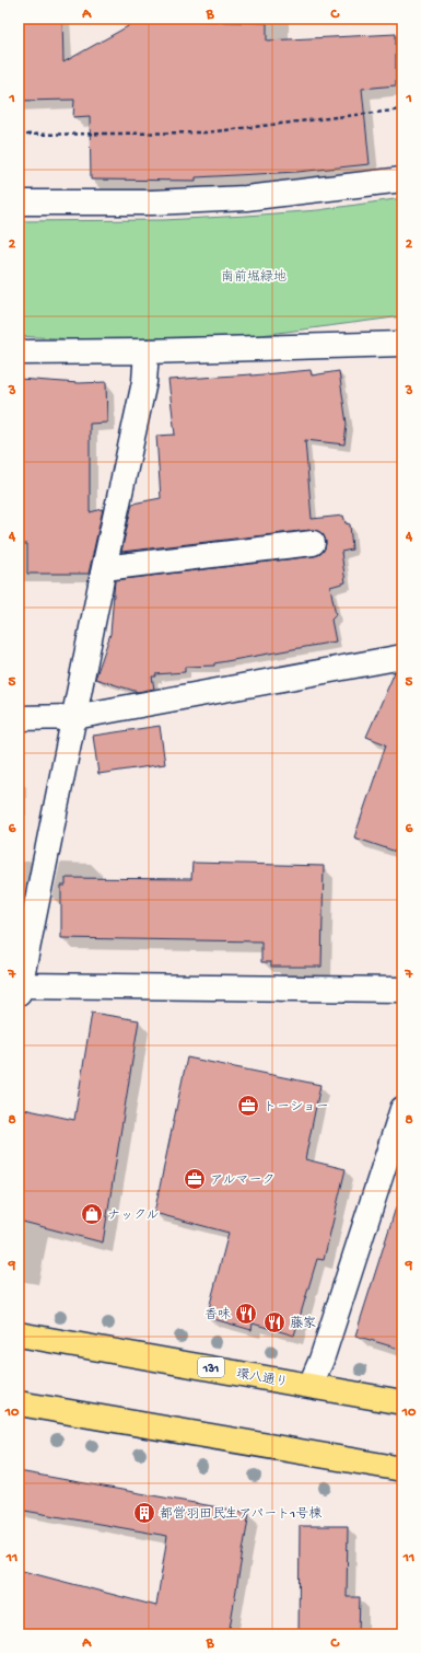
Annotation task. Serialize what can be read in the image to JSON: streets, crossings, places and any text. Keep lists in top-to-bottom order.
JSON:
{
  "streets": {
    "highway": ["131", "環八通り"]
  },
  "parks": ["南前堀緑地"],
  "places": {
    "office": ["トーショー", "アルマーク"],
    "shop": ["ナックル"],
    "restaurant": ["香味", "藤家"],
    "building": ["都営羽田民生アパート1号棟"]
  },
  "grid": {
    "columns": ["A", "B", "C"],
    "rows": [
      "1",
      "2",
      "3",
      "4",
      "5",
      "6",
      "7",
      "8",
      "9",
      "10",
      "11"
    ]
  }
}
